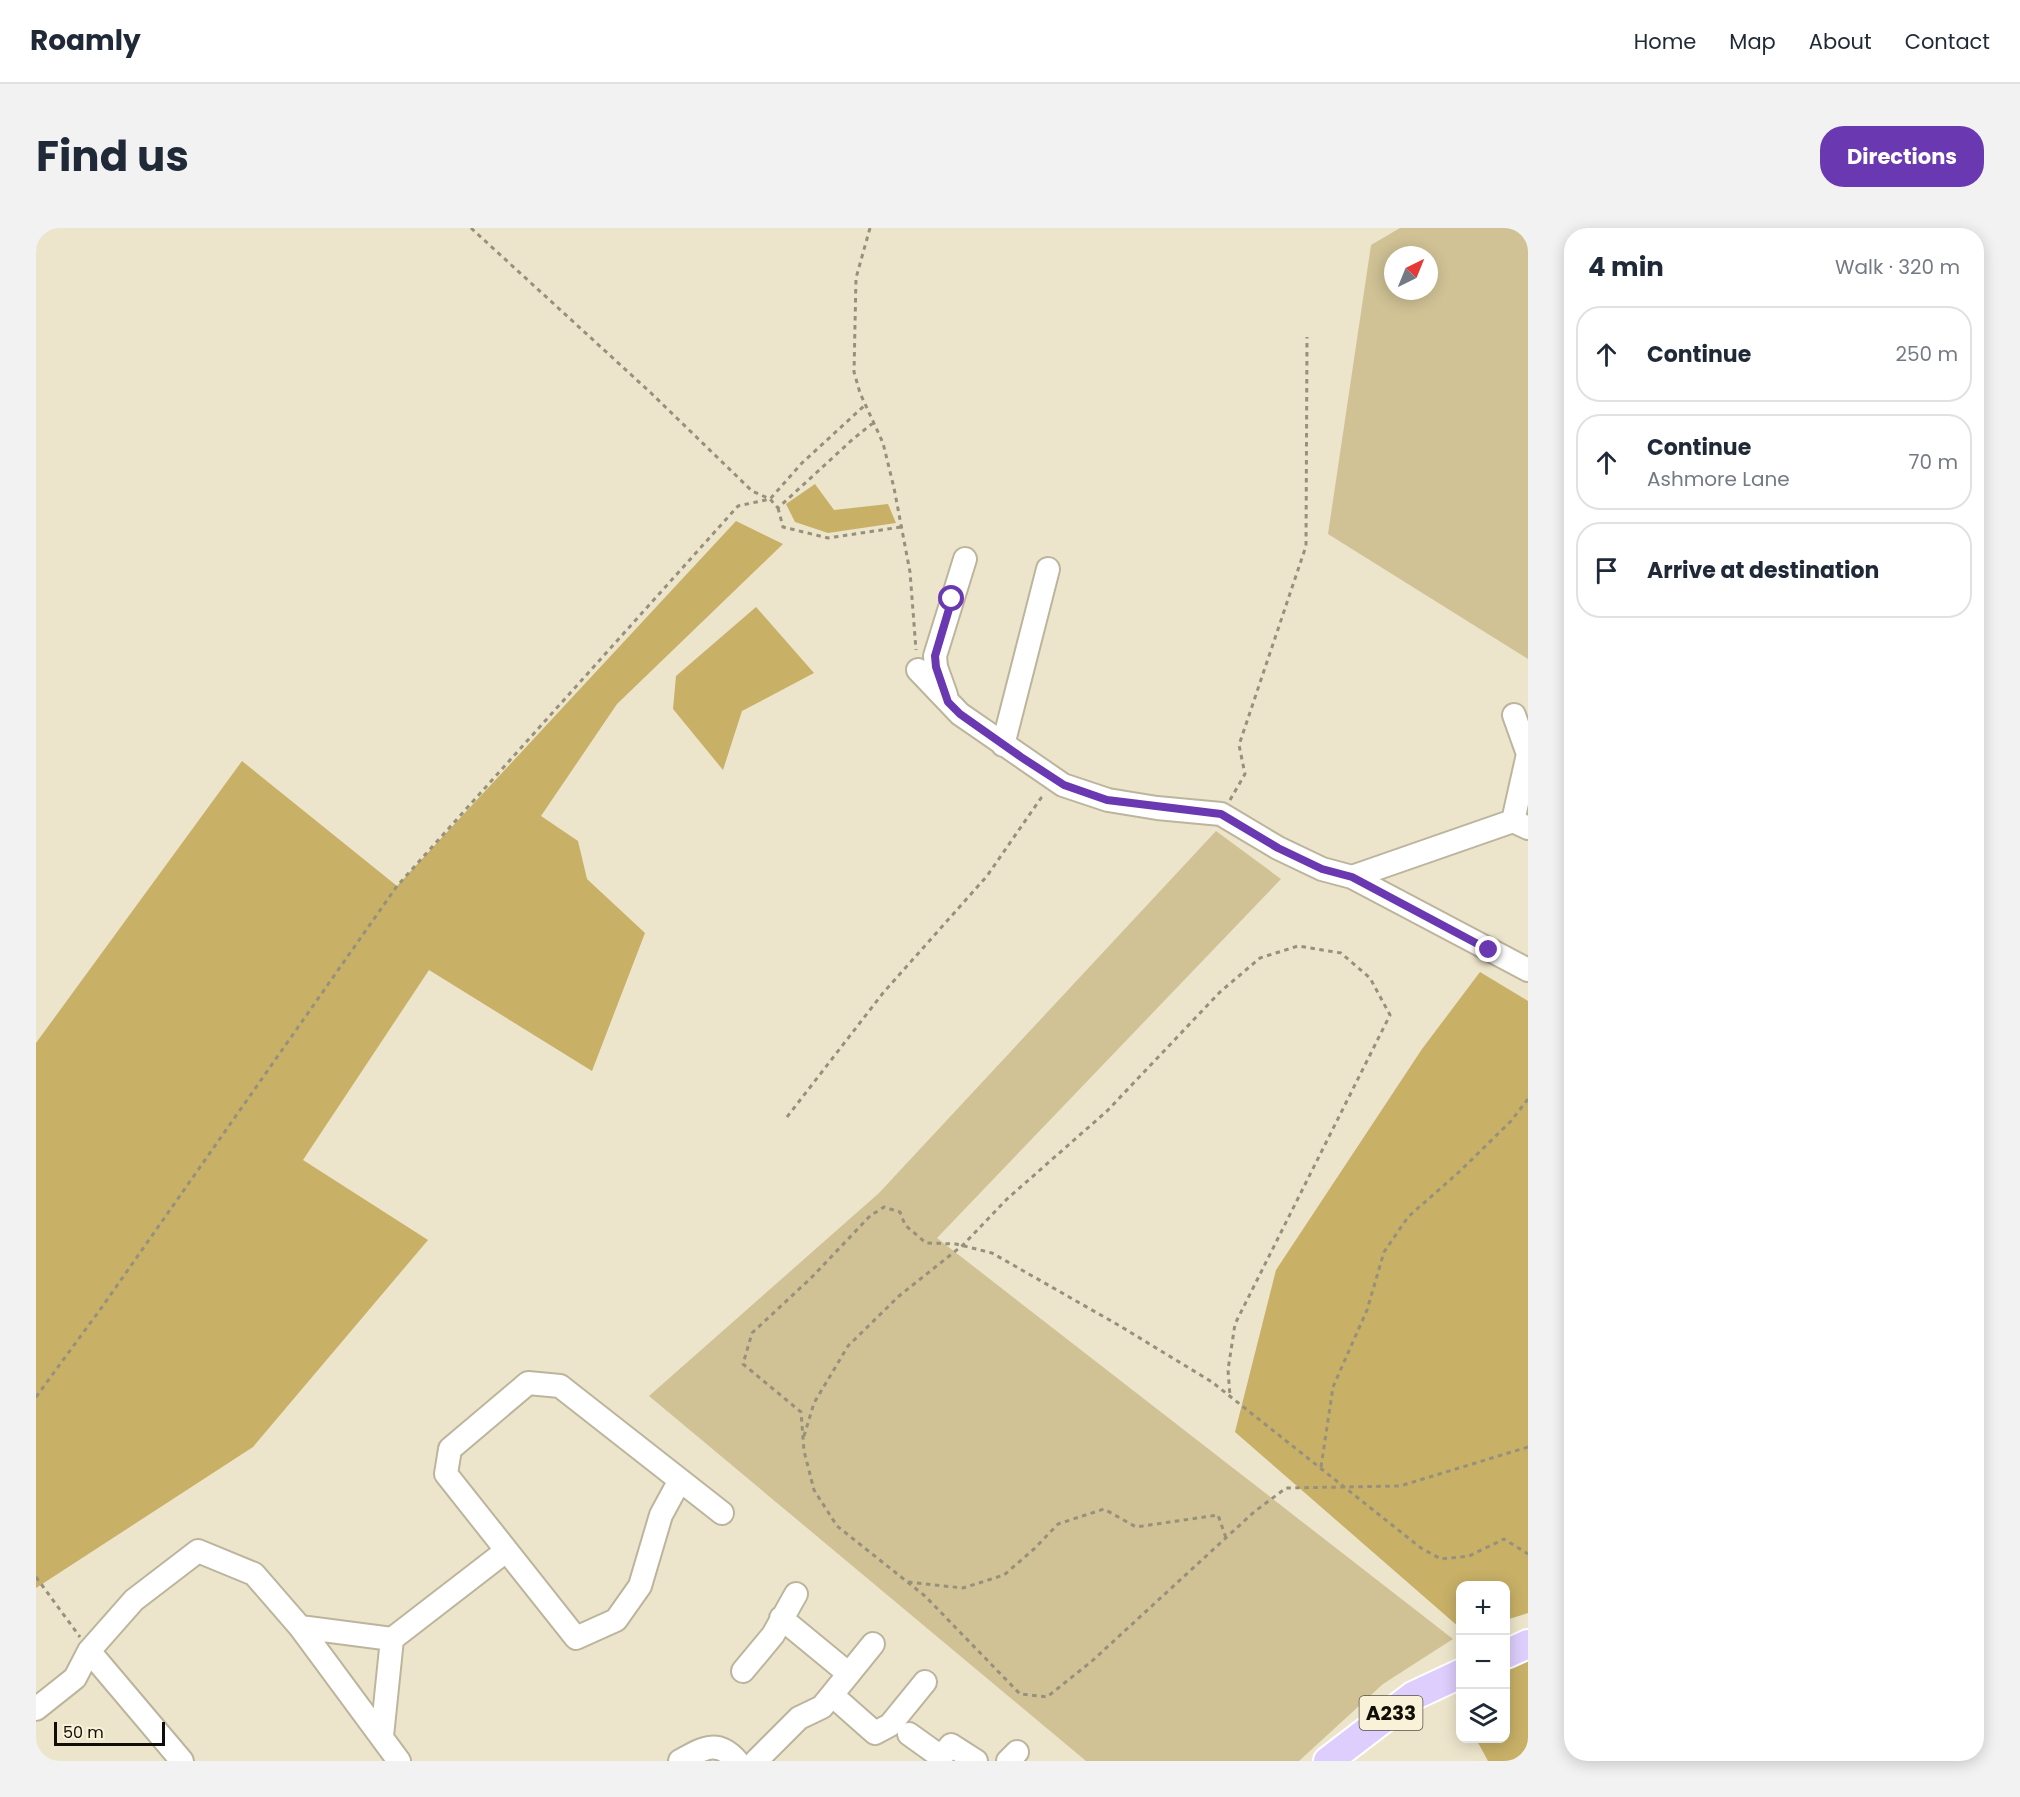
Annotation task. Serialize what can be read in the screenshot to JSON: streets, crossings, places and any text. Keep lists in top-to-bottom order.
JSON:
{
  "streets": {
    "main road": ["A233"]
  },
  "scale_bar": "50 m",
  "north": "top right",
  "page": {
    "header": "Roamly",
    "nav": [
      "Home",
      "Map",
      "About",
      "Contact"
    ],
    "title": "Find us",
    "buttons": "Directions",
    "heading": ["4 min", "Walk · 320 m"],
    "list": [
      ["Continue", "250 m"],
      ["Continue", "Ashmore Lane", "70 m"],
      "Arrive at destination"
    ],
    "map_buttons": ["+", "−"],
    "scale": "50 m"
  }
}
